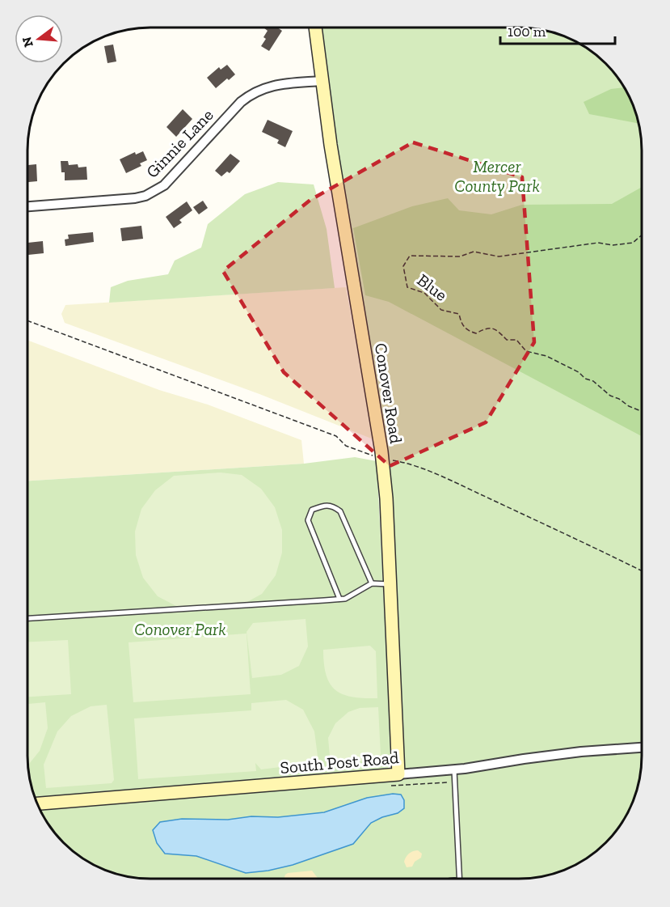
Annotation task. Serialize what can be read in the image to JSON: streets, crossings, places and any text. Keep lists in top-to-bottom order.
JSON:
{
  "streets": {
    "street": ["Ginnie Lane", "Conover Road", "South Post Road"],
    "path": ["Blue"]
  },
  "crossings": [
    ["Ginnie Lane", "Conover Road"],
    ["Conover Road", "South Post Road"]
  ],
  "parks": ["Mercer County Park", "Conover Park"],
  "scale_bar": "100 m",
  "north": "left"
}
